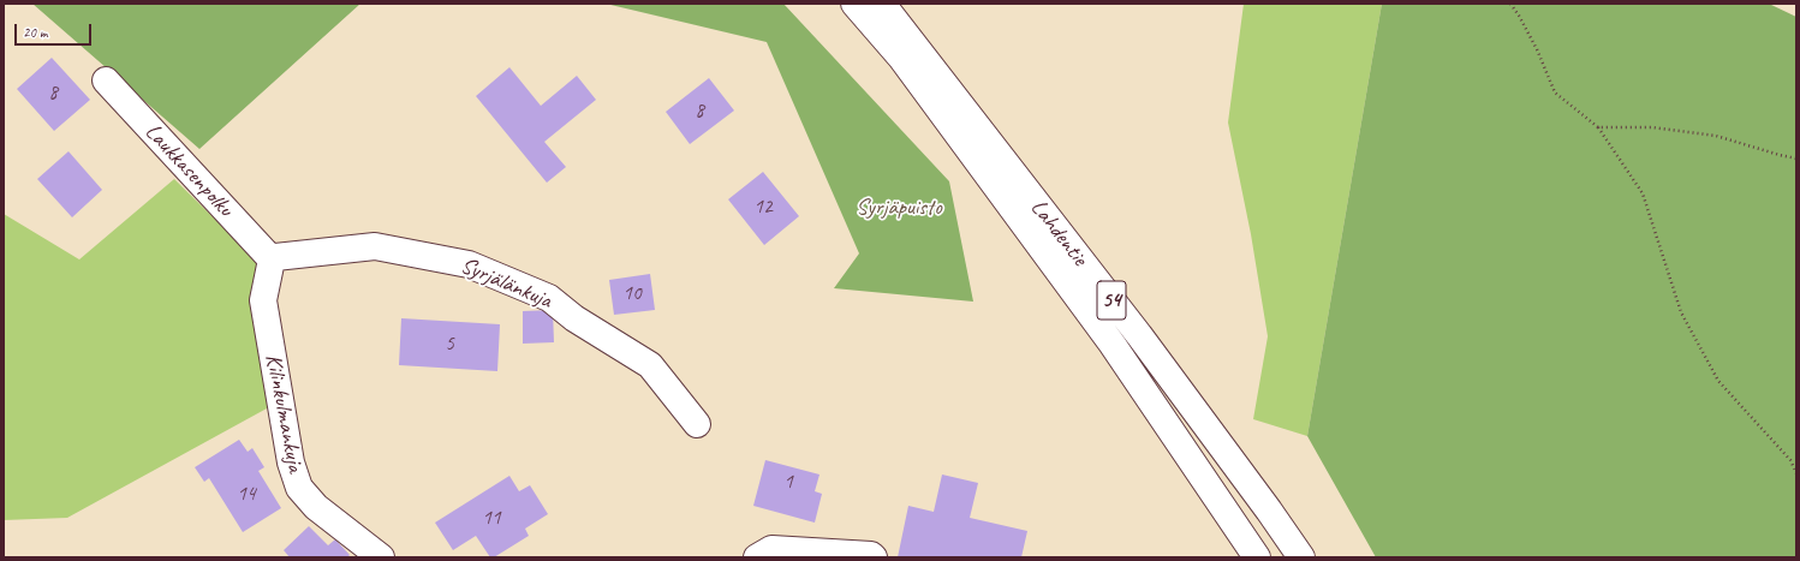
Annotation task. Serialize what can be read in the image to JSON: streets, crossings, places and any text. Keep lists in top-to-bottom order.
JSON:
{
  "streets": {
    "main road": [
      "Laukkasenpolku",
      "Lahdentie",
      "Syrjälänkuja",
      "54",
      "Kilinkulmankuja"
    ]
  },
  "crossings": [
    ["Laukkasenpolku", "Syrjälänkuja"],
    ["Laukkasenpolku", "Kilinkulmankuja"],
    ["Syrjälänkuja", "Kilinkulmankuja"]
  ],
  "parks": ["Syrjäpuisto"],
  "house_numbers": [
    "8",
    "8",
    "12",
    "10",
    "5",
    "1",
    "14",
    "11"
  ],
  "scale_bar": "20 m"
}
